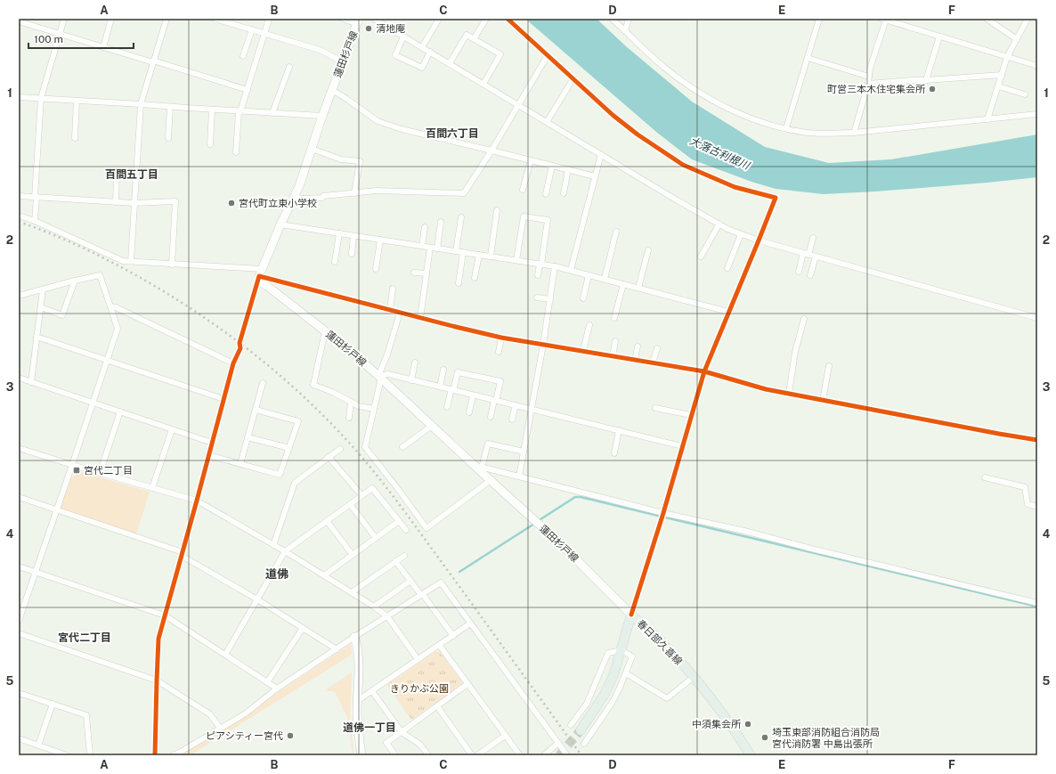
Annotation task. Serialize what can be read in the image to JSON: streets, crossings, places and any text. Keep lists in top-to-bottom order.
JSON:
{
  "streets": {
    "main road": ["蓮田杉戸線", "春日部久喜線"]
  },
  "crossings": [
    ["蓮田杉戸線", "春日部久喜線"]
  ],
  "districts": [
    "百間六丁目",
    "百間五丁目",
    "道佛",
    "宮代二丁目",
    "道佛一丁目"
  ],
  "water": ["大落古利根川"],
  "parks": ["きりかぶ公園"],
  "places": {
    "other": [
      "清地庵",
      "町営三本木住宅集会所",
      "宮代町立東小学校",
      "中須集会所",
      "ピアシティー宮代",
      "埼玉東部消防組合消防局 宮代消防署 中島出張所"
    ],
    "transit": ["宮代二丁目"]
  },
  "scale_bar": "100 m",
  "grid": {
    "columns": [
      "A",
      "B",
      "C",
      "D",
      "E",
      "F"
    ],
    "rows": [
      "1",
      "2",
      "3",
      "4",
      "5"
    ]
  }
}
